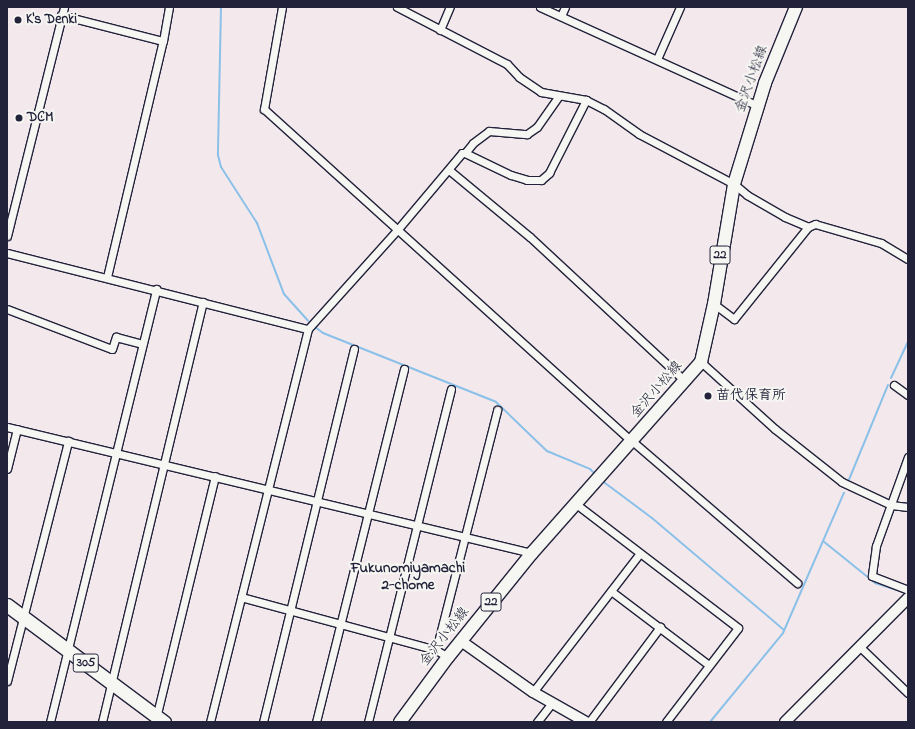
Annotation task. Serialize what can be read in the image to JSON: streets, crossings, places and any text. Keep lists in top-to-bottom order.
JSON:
{
  "streets": {
    "highway": ["305"],
    "main road": ["金沢小松線", "22"]
  },
  "districts": ["Fukunomiyamachi 2-chome"],
  "places": ["K's Denki", "DCM", "苗代保育所"]
}
